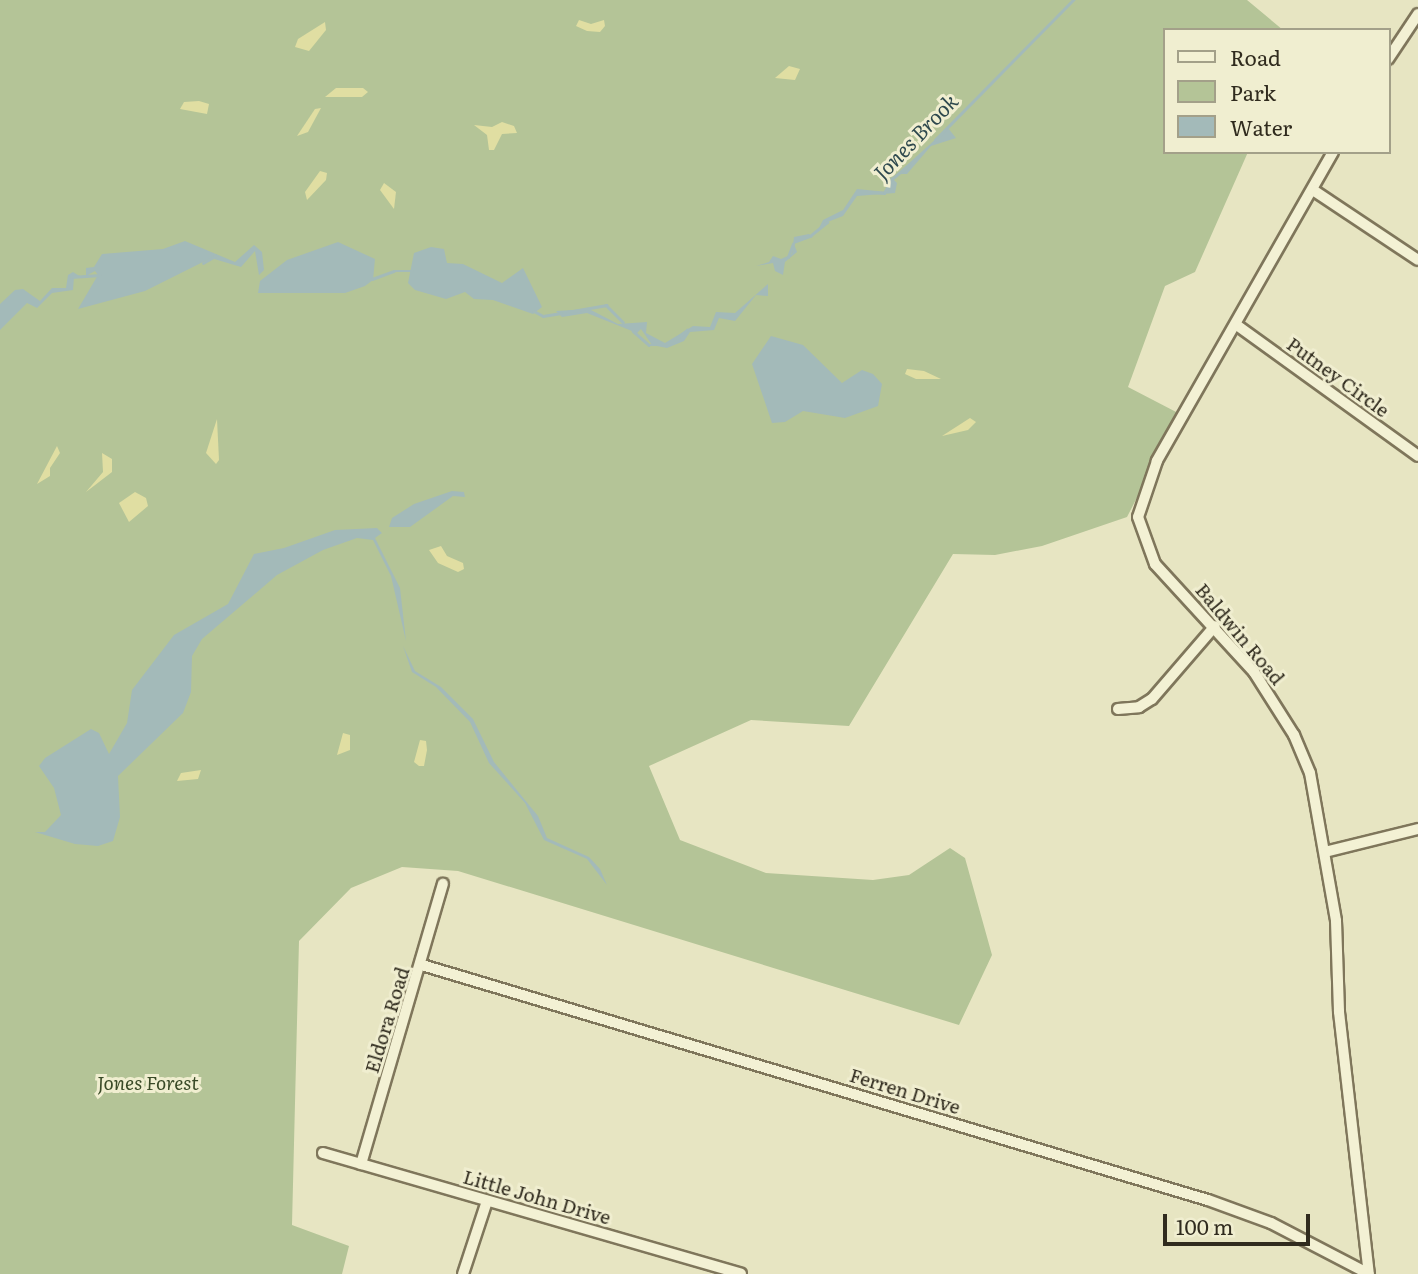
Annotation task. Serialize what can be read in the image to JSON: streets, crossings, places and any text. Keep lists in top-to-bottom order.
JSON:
{
  "streets": {
    "street": [
      "Putney Circle",
      "Baldwin Road",
      "Eldora Road",
      "Ferren Drive",
      "Little John Drive"
    ]
  },
  "crossings": [
    ["Putney Circle", "Baldwin Road"],
    ["Baldwin Road", "Ferren Drive"],
    ["Eldora Road", "Ferren Drive"],
    ["Eldora Road", "Little John Drive"]
  ],
  "water": ["Jones Brook"],
  "parks": ["Jones Forest"],
  "legend": ["Road", "Park", "Water"],
  "scale_bar": "100 m"
}
